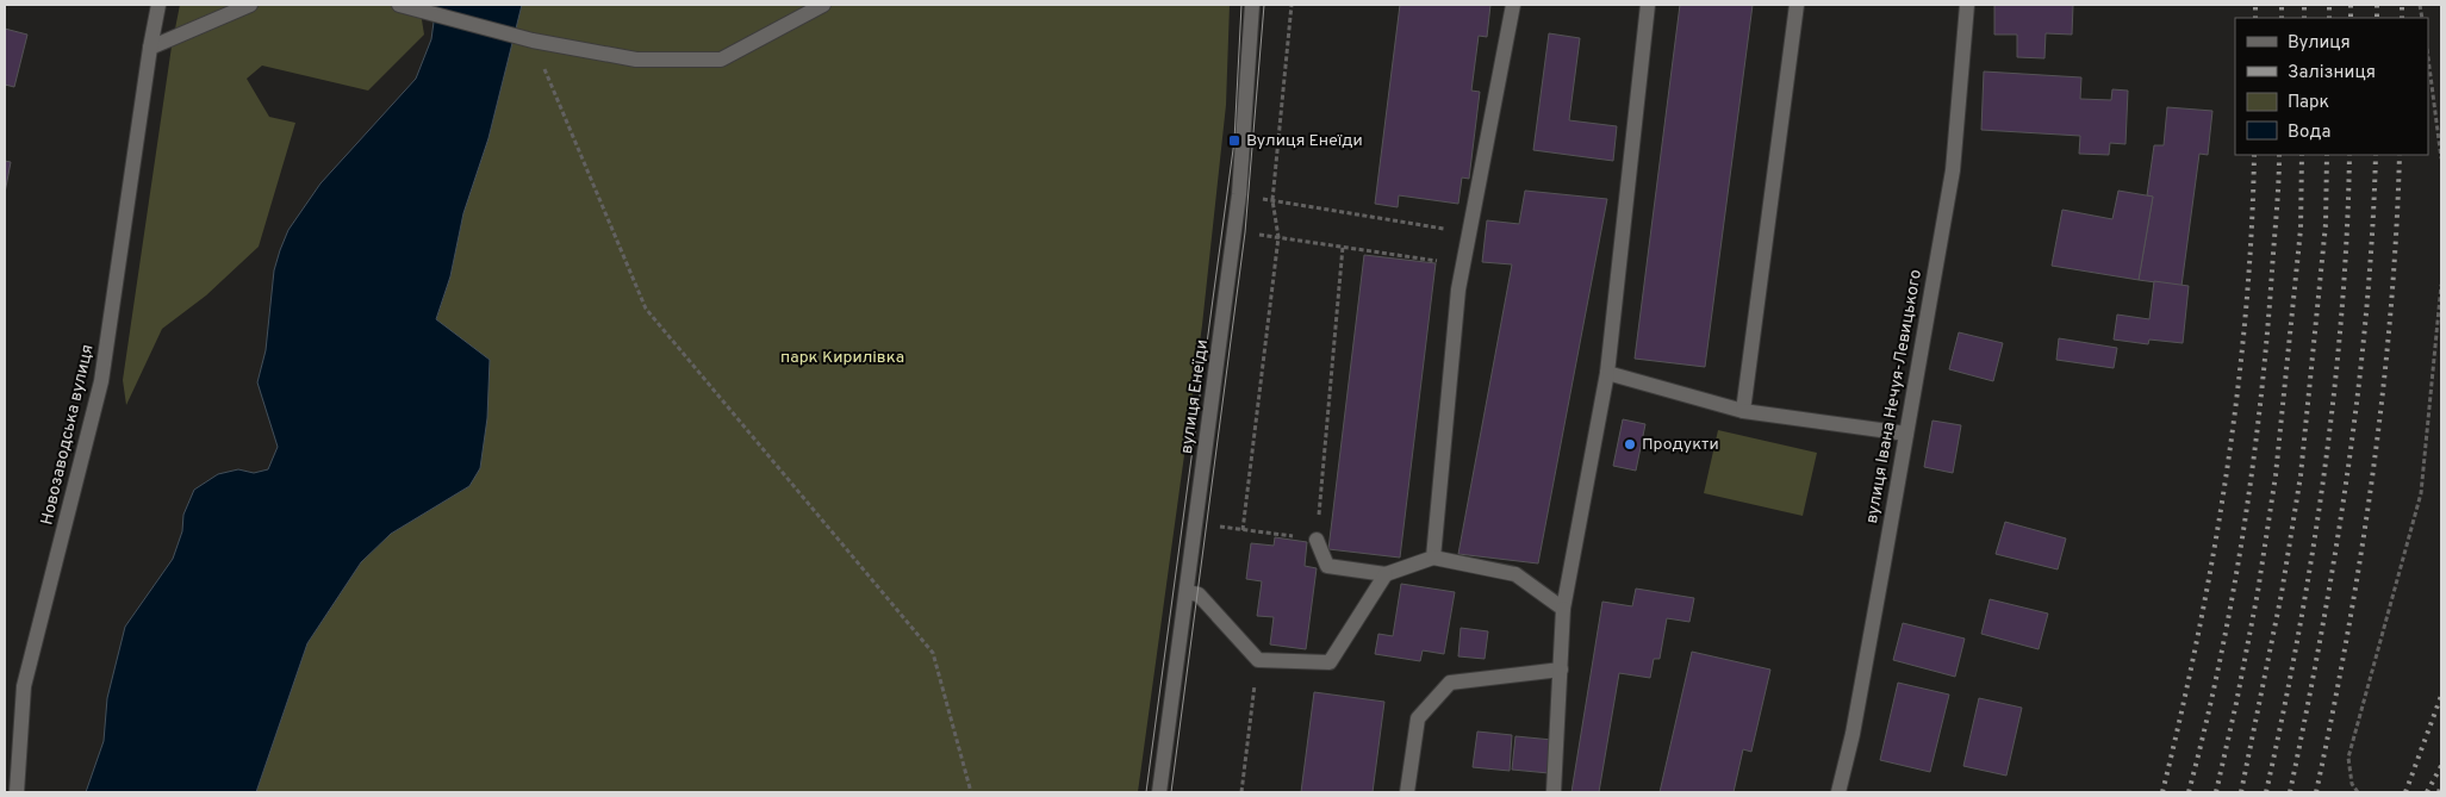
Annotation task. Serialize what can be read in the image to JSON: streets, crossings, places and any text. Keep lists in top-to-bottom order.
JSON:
{
  "streets": {
    "street": ["вулиця Енеїди", "вулиця Івана Нечуя-Левицького", "Новозаводська вулиця"]
  },
  "parks": ["парк Кирилівка"],
  "places": {
    "transit": ["Вулиця Енеїди"],
    "other": ["Продукти"]
  },
  "legend": [
    "Вулиця",
    "Залізниця",
    "Парк",
    "Вода"
  ]
}
